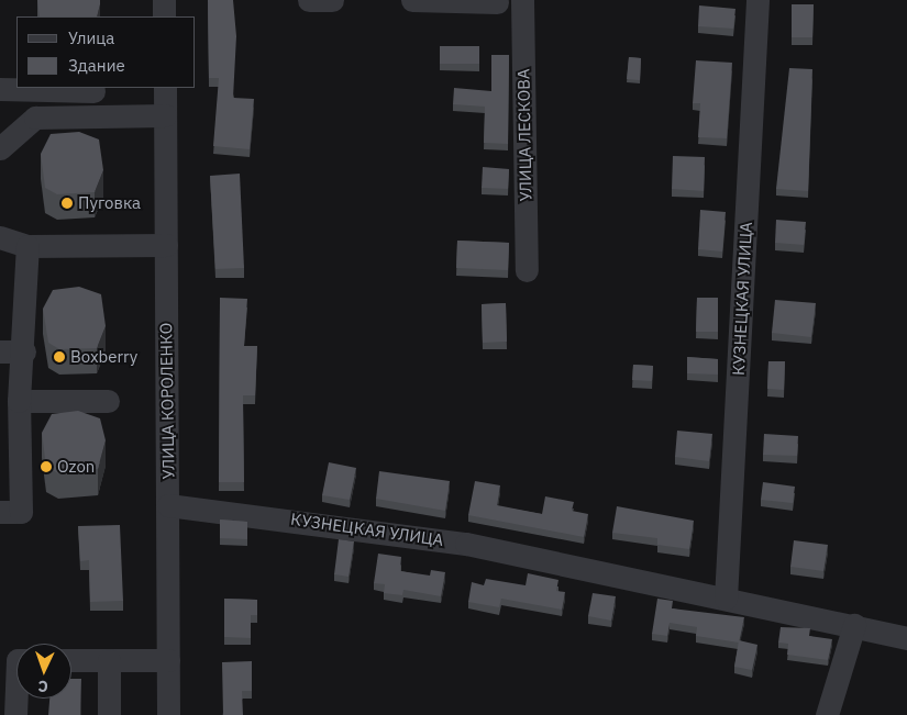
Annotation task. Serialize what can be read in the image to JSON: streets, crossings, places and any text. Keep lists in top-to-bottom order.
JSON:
{
  "streets": {
    "street": ["УЛИЦА ЛЕСКОВА", "КУЗНЕЦКАЯ УЛИЦА", "УЛИЦА КОРОЛЕНКО"]
  },
  "crossings": [
    ["КУЗНЕЦКАЯ УЛИЦА", "УЛИЦА КОРОЛЕНКО"]
  ],
  "places": ["Пуговка", "Boxberry", "Ozon"],
  "legend": ["Улица", "Здание"],
  "north": "bottom"
}
